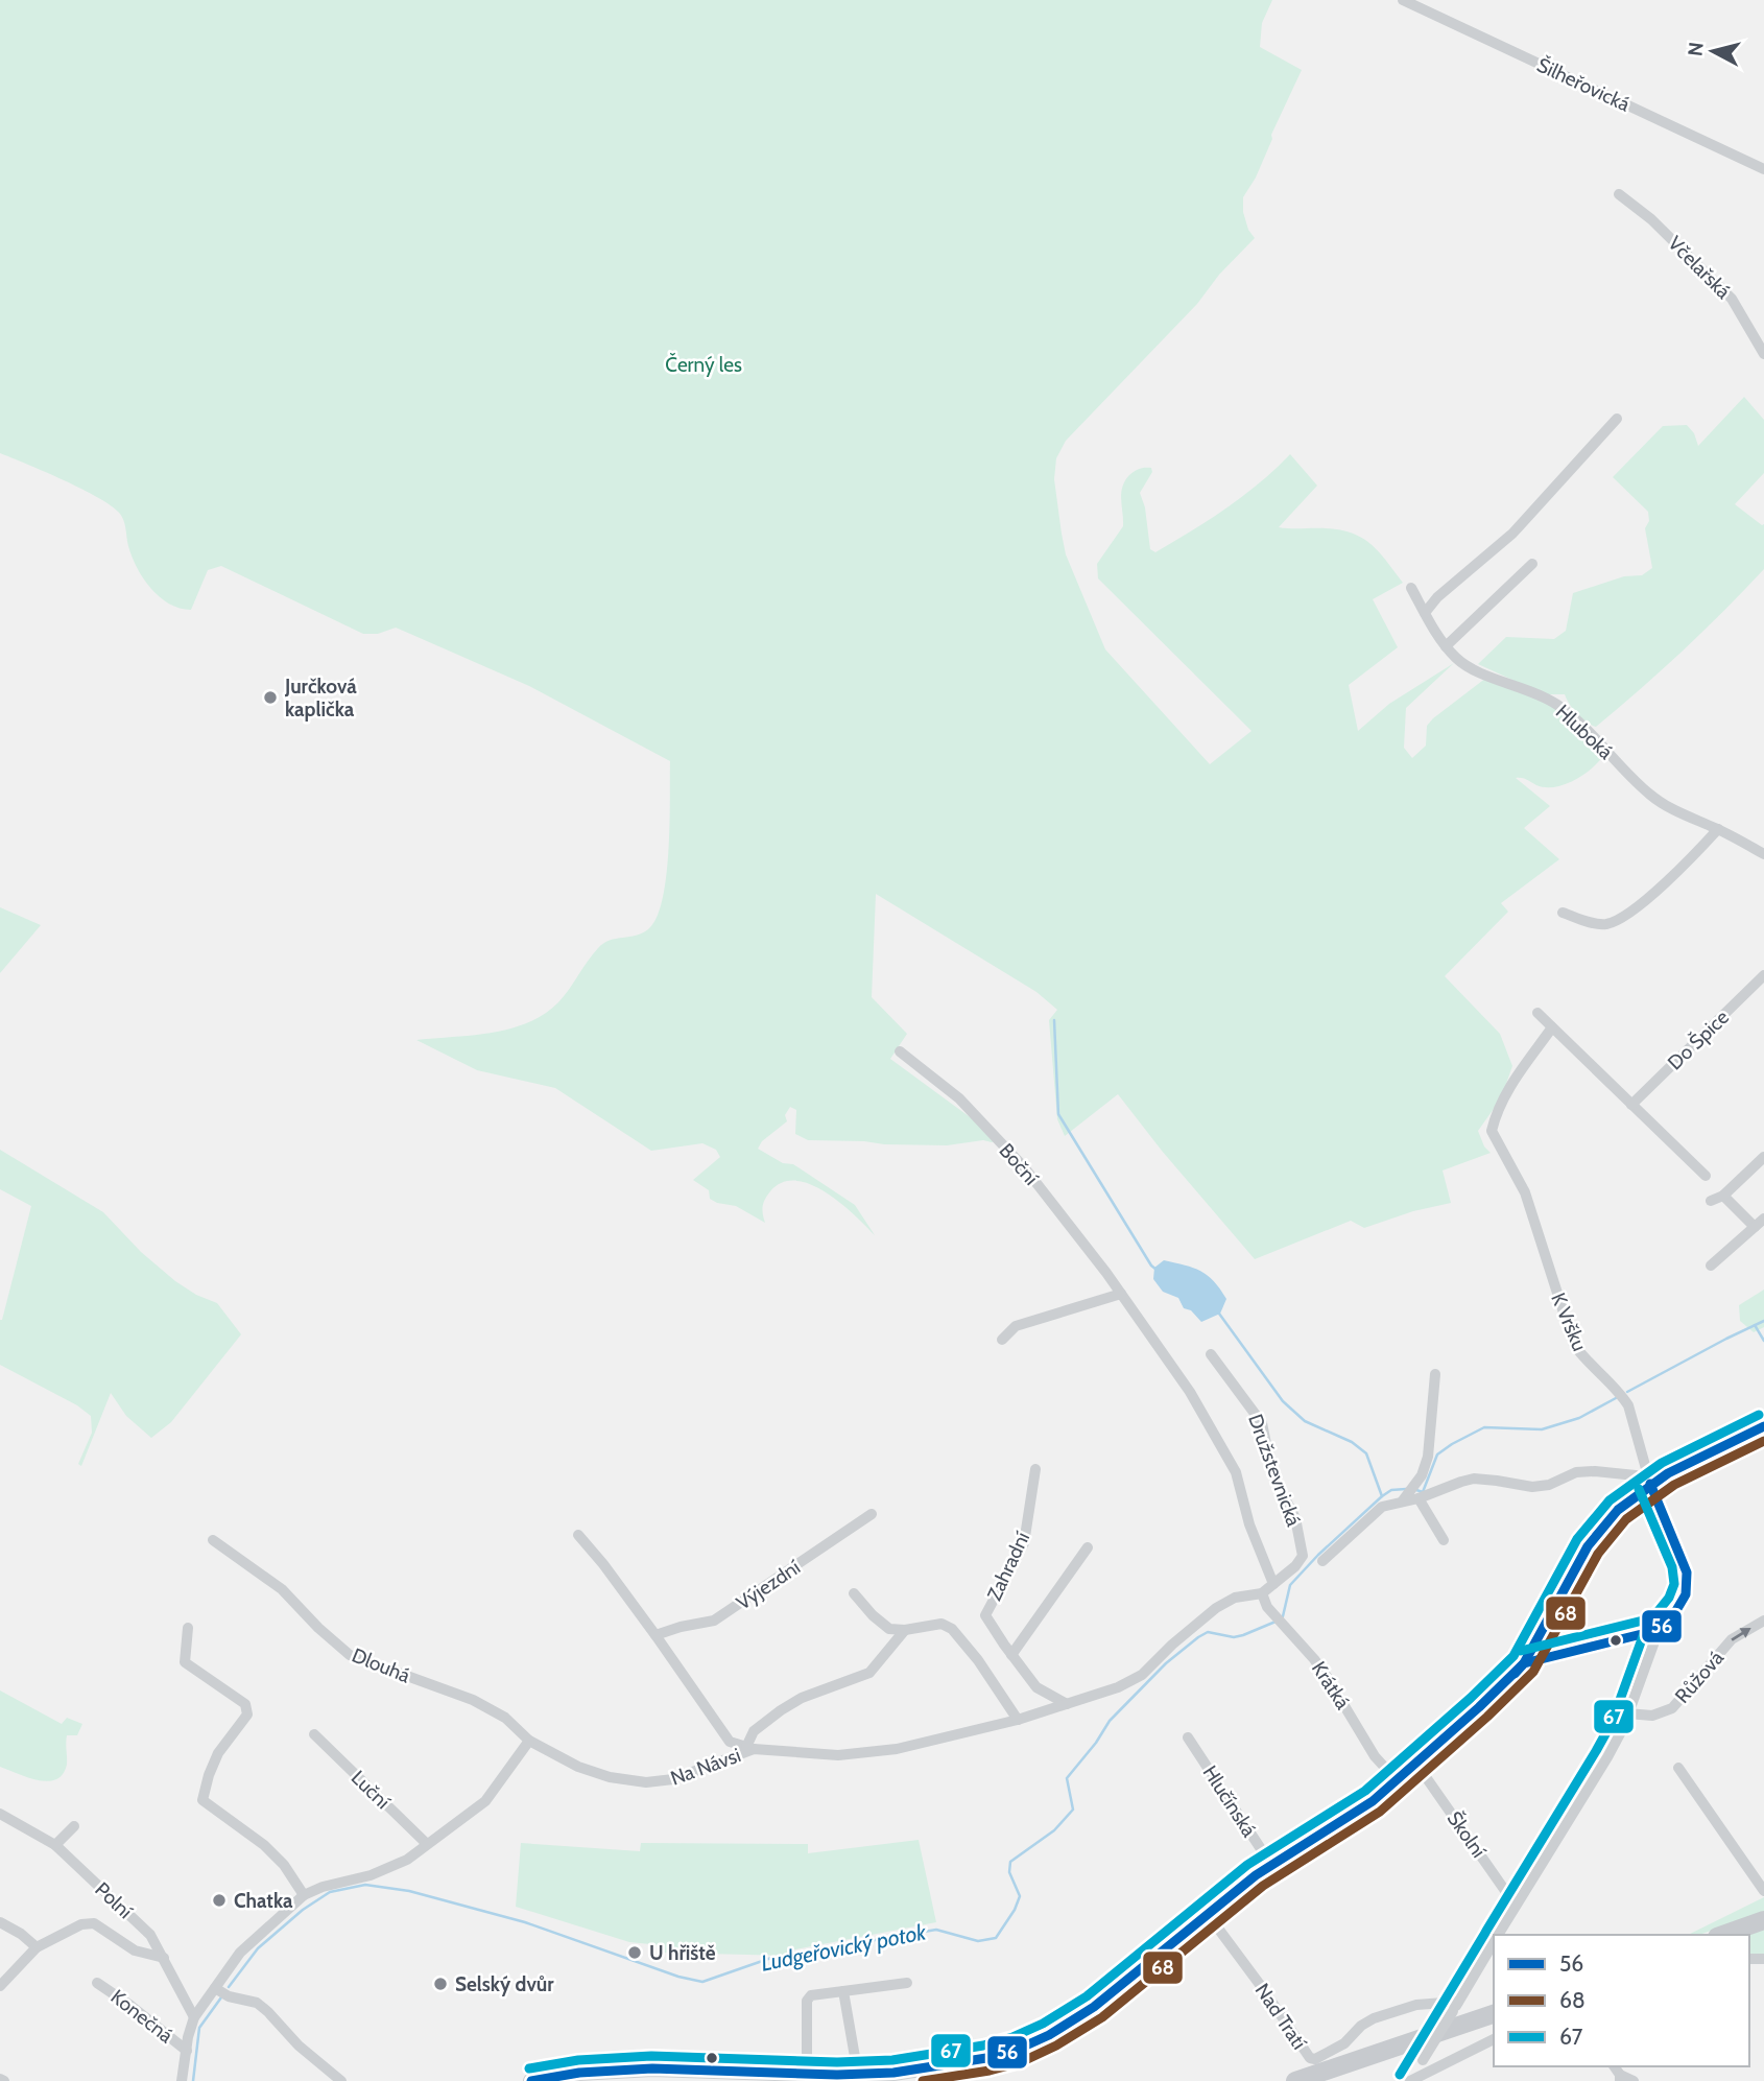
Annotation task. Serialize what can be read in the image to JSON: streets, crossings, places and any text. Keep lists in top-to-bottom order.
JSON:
{
  "streets": {
    "street": [
      "Šilheřovická",
      "Včelařská",
      "Hluboká",
      "Do Špice",
      "Boční",
      "K Vršku",
      "Družstevnická",
      "Zahradní",
      "Výjezdní",
      "Dlouhá",
      "Růžová",
      "Krátká",
      "Na Návsi",
      "Luční",
      "Hlučínská",
      "Školní",
      "Polní",
      "Konečná",
      "Nad Tratí"
    ]
  },
  "crossings": [
    ["Boční", "Na Návsi"],
    ["K Vršku", "Růžová"],
    ["K Vršku", "Školní"],
    ["K Vršku", "Nad Tratí"],
    ["Družstevnická", "Na Návsi"],
    ["Zahradní", "Na Návsi"],
    ["Dlouhá", "Na Návsi"],
    ["Krátká", "Na Návsi"]
  ],
  "one_way": ["Růžová"],
  "water": ["Ludgeřovický potok"],
  "parks": ["Černý les"],
  "places": [
    "Jurčková kaplička",
    "Chatka",
    "U hřiště",
    "Selský dvůr"
  ],
  "lines": ["transit line 67", "transit line 56", "transit line 68"],
  "legend": ["56", "68", "67"],
  "north": "left"
}
